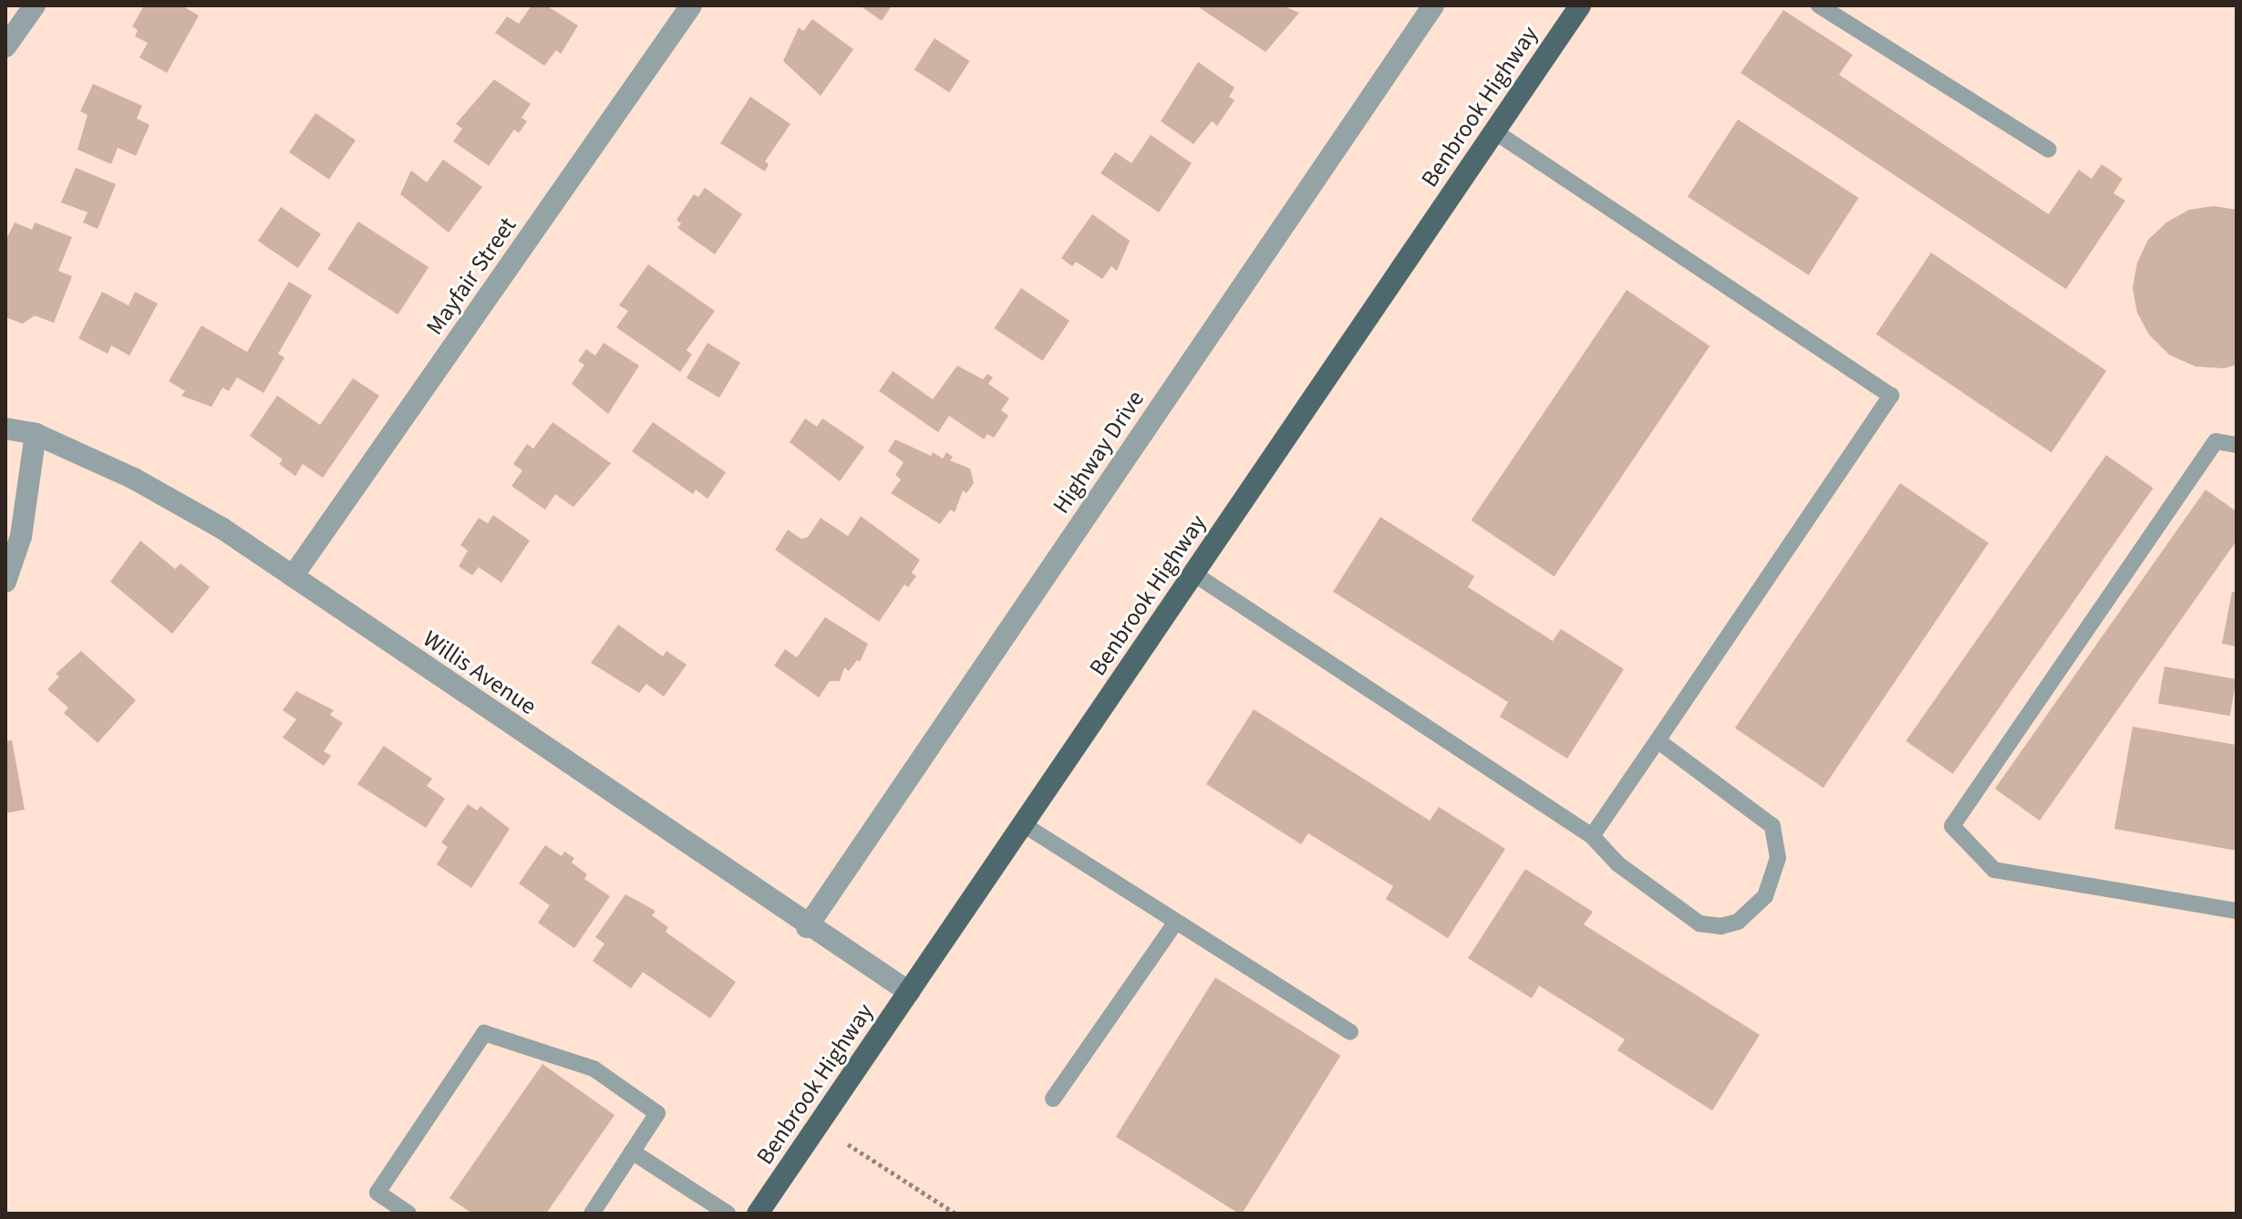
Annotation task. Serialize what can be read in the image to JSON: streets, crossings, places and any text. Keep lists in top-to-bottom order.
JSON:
{
  "streets": {
    "main road": ["Benbrook Highway"],
    "street": ["Mayfair Street", "Highway Drive", "Willis Avenue"]
  },
  "crossings": [
    ["Benbrook Highway", "Willis Avenue"],
    ["Mayfair Street", "Willis Avenue"],
    ["Highway Drive", "Willis Avenue"]
  ]
}
